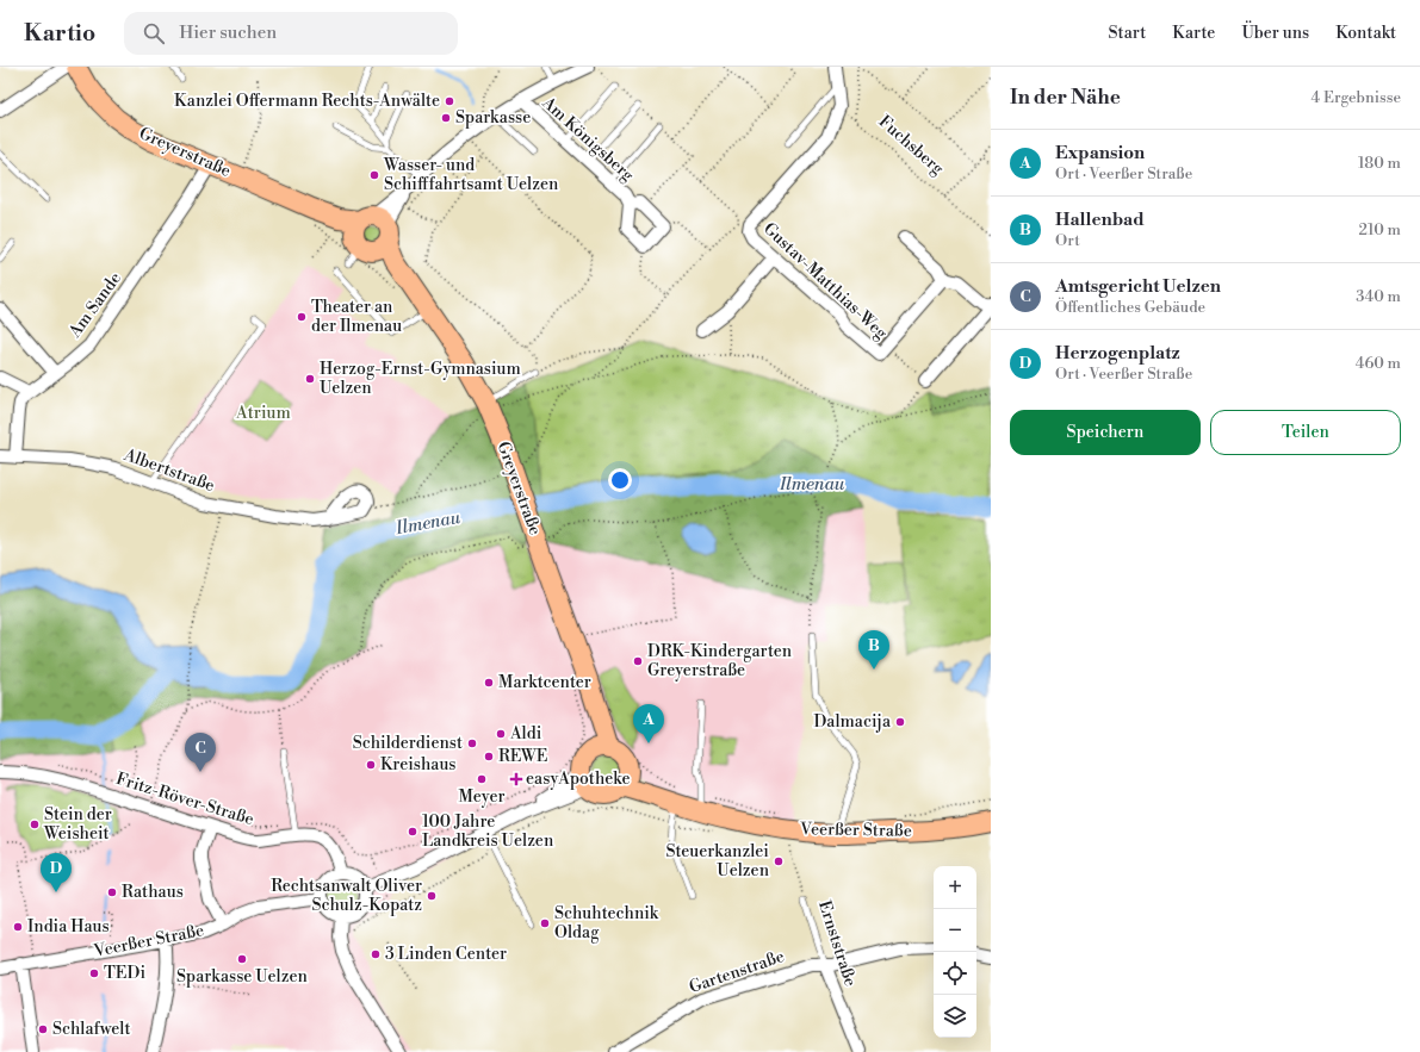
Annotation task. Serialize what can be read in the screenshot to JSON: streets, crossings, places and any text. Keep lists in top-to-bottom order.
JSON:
{
  "streets": {
    "main road": ["Greyerstraße", "Veerßer Straße"],
    "street": [
      "Am Königsberg",
      "Gustav-Matthias-Weg",
      "Am Sande",
      "Albertstraße",
      "Fritz-Röver-Straße",
      "Ernststraße",
      "Gartenstraße"
    ],
    "path": ["Fuchsberg"]
  },
  "crossings": [
    ["Am Königsberg", "Greyerstraße"],
    ["Fuchsberg", "Gustav-Matthias-Weg"],
    ["Greyerstraße", "Am Sande"],
    ["Greyerstraße", "Veerßer Straße"],
    ["Fritz-Röver-Straße", "Veerßer Straße"],
    ["Ernststraße", "Gartenstraße"]
  ],
  "water": ["Ilmenau"],
  "parks": ["Atrium"],
  "places": {
    "other": [
      "Kanzlei Offermann Rechts-Anwälte",
      "Sparkasse",
      "Wasser- und Schifffahrtsamt Uelzen",
      "Theater an der Ilmenau",
      "Herzog-Ernst-Gymnasium Uelzen",
      "DRK-Kindergarten Greyerstraße",
      "Marktcenter",
      "Dalmacija",
      "Aldi",
      "Schilderdienst",
      "REWE",
      "Kreishaus",
      "Meyer",
      "Stein der Weisheit",
      "100 Jahre Landkreis Uelzen",
      "Steuerkanzlei Uelzen",
      "Rathaus",
      "Rechtsanwalt Oliver Schulz-Kopatz",
      "Schuhtechnik Oldag",
      "India Haus",
      "3 Linden Center",
      "Sparkasse Uelzen",
      "TEDi",
      "Schlafwelt"
    ],
    "health": ["easyApotheke"]
  },
  "page": {
    "header": "Kartio",
    "search": "Hier suchen",
    "nav": [
      "Start",
      "Karte",
      "Über uns",
      "Kontakt"
    ],
    "heading": ["In der Nähe", "4 Ergebnisse"],
    "list": [
      {
        "mark": "A",
        "name": "Expansion",
        "note": "Ort · Veerßer Straße",
        "value": "180 m"
      },
      {
        "mark": "B",
        "name": "Hallenbad",
        "note": "Ort",
        "value": "210 m"
      },
      {
        "mark": "C",
        "name": "Amtsgericht Uelzen",
        "note": "Öffentliches Gebäude",
        "value": "340 m"
      },
      {
        "mark": "D",
        "name": "Herzogenplatz",
        "note": "Ort · Veerßer Straße",
        "value": "460 m"
      }
    ],
    "buttons": ["Speichern", "Teilen"],
    "pins": [
      "B",
      "A",
      "C",
      "D"
    ],
    "map_buttons": ["+", "−"]
  }
}
